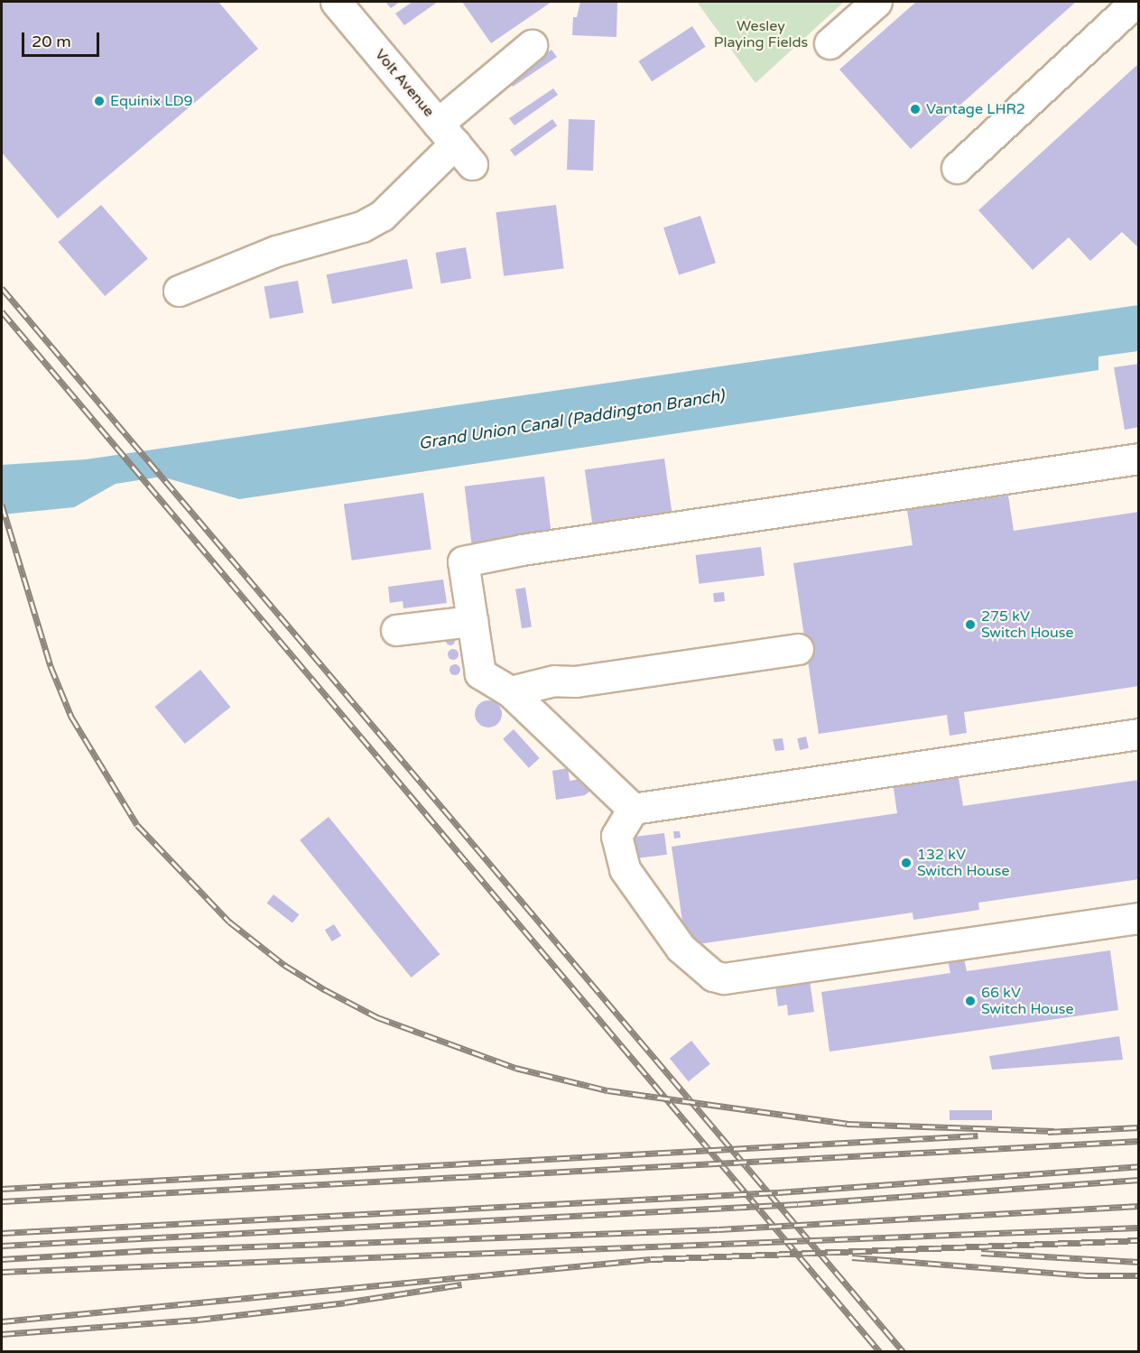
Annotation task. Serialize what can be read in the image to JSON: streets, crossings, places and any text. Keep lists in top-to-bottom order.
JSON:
{
  "streets": {
    "street": ["Volt Avenue"]
  },
  "water": ["Grand Union Canal (Paddington Branch)"],
  "parks": ["Wesley Playing Fields"],
  "places": [
    "Equinix LD9",
    "Vantage LHR2",
    "275 kV Switch House",
    "132 kV Switch House",
    "66 kV Switch House"
  ],
  "scale_bar": "20 m"
}
